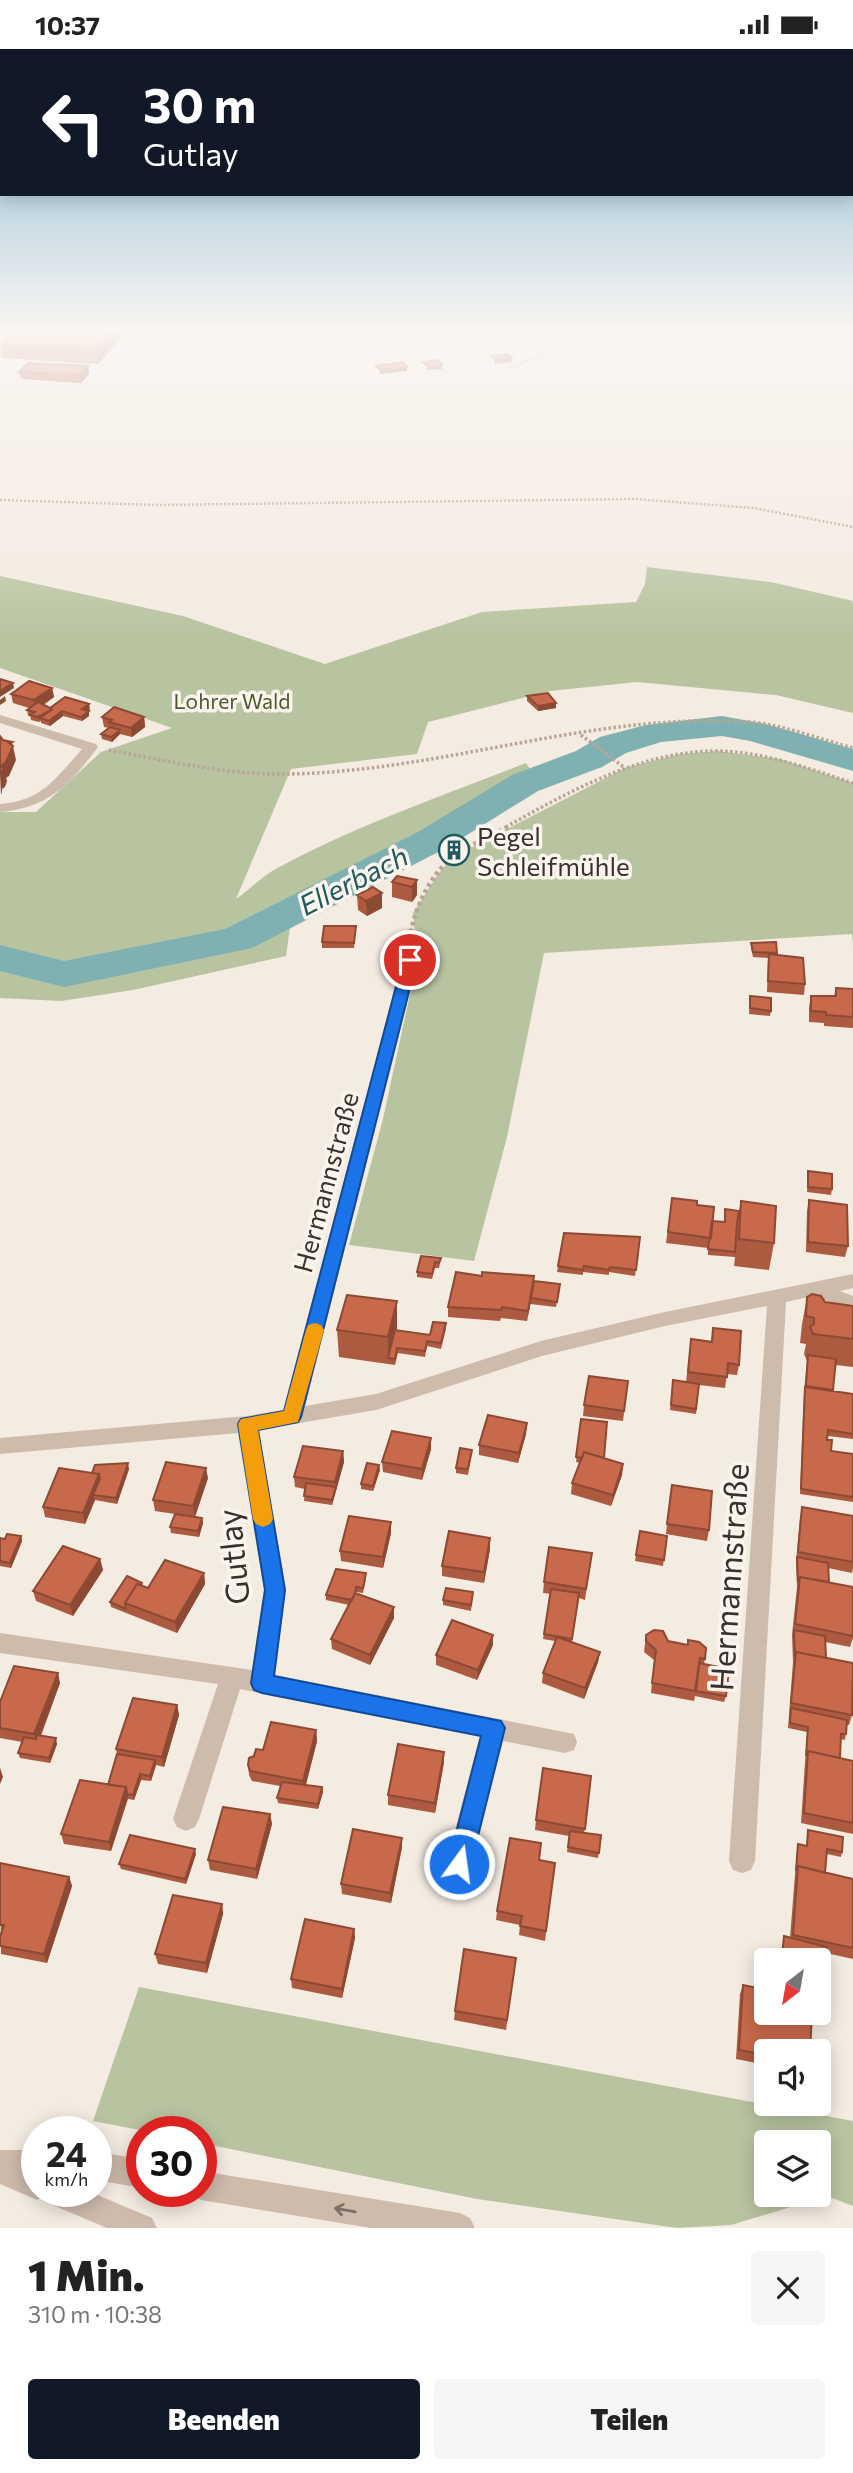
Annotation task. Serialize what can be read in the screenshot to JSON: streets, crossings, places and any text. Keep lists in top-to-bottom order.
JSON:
{
  "streets": {
    "street": ["Hermannstraße", "Gutlay"]
  },
  "water": ["Ellerbach"],
  "parks": ["Lohrer Wald"],
  "places": {
    "building": ["Pegel Schleifmühle"]
  },
  "north": "bottom left",
  "page": {
    "status": "10:37",
    "turn": ["30 m", "Gutlay"],
    "speed": "24 km/h",
    "limit": "30",
    "heading": ["1 Min.", "310 m · 10:38"],
    "buttons": ["Beenden", "Teilen"]
  }
}
